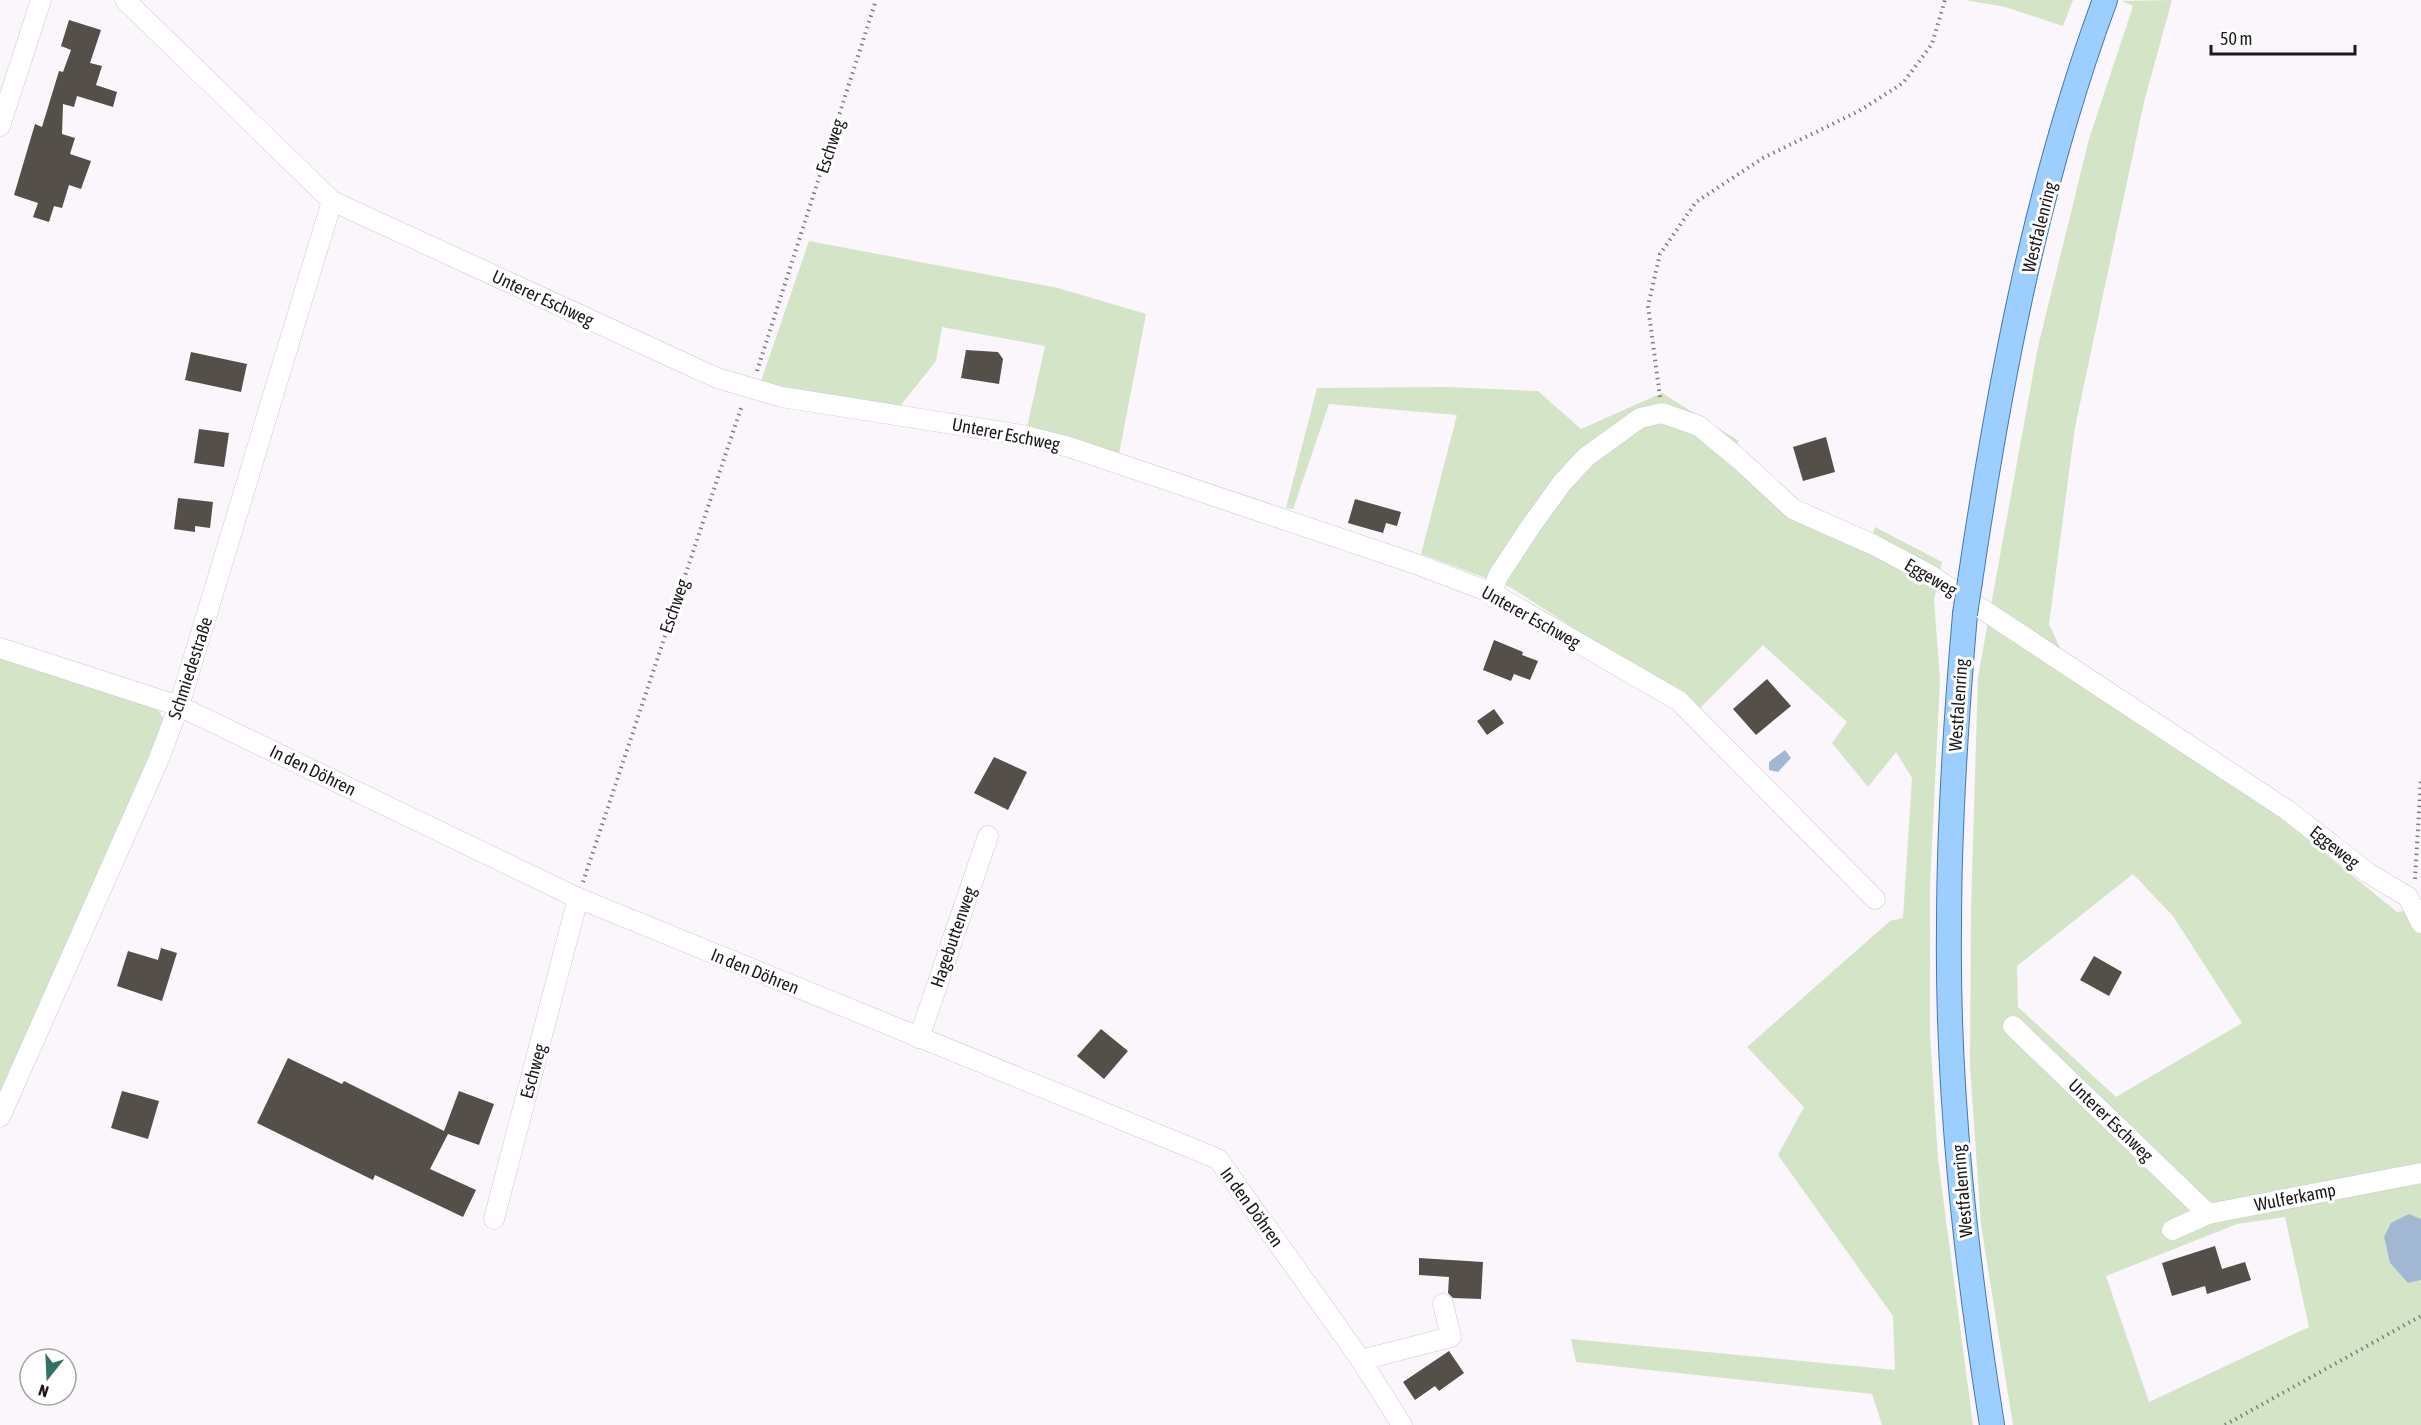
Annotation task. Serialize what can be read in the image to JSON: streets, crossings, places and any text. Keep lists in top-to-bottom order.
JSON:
{
  "streets": {
    "main road": ["Westfalenring"],
    "street": [
      "Eschweg",
      "Unterer Eschweg",
      "Eggeweg",
      "Schmiedestraße",
      "In den Döhren",
      "Hagebuttenweg",
      "Wulferkamp"
    ]
  },
  "crossings": [
    ["Eschweg", "Unterer Eschweg"],
    ["Eschweg", "In den Döhren"],
    ["Unterer Eschweg", "Schmiedestraße"],
    ["Unterer Eschweg", "Wulferkamp"],
    ["Schmiedestraße", "In den Döhren"],
    ["In den Döhren", "Hagebuttenweg"]
  ],
  "scale_bar": "50 m",
  "north": "bottom"
}
